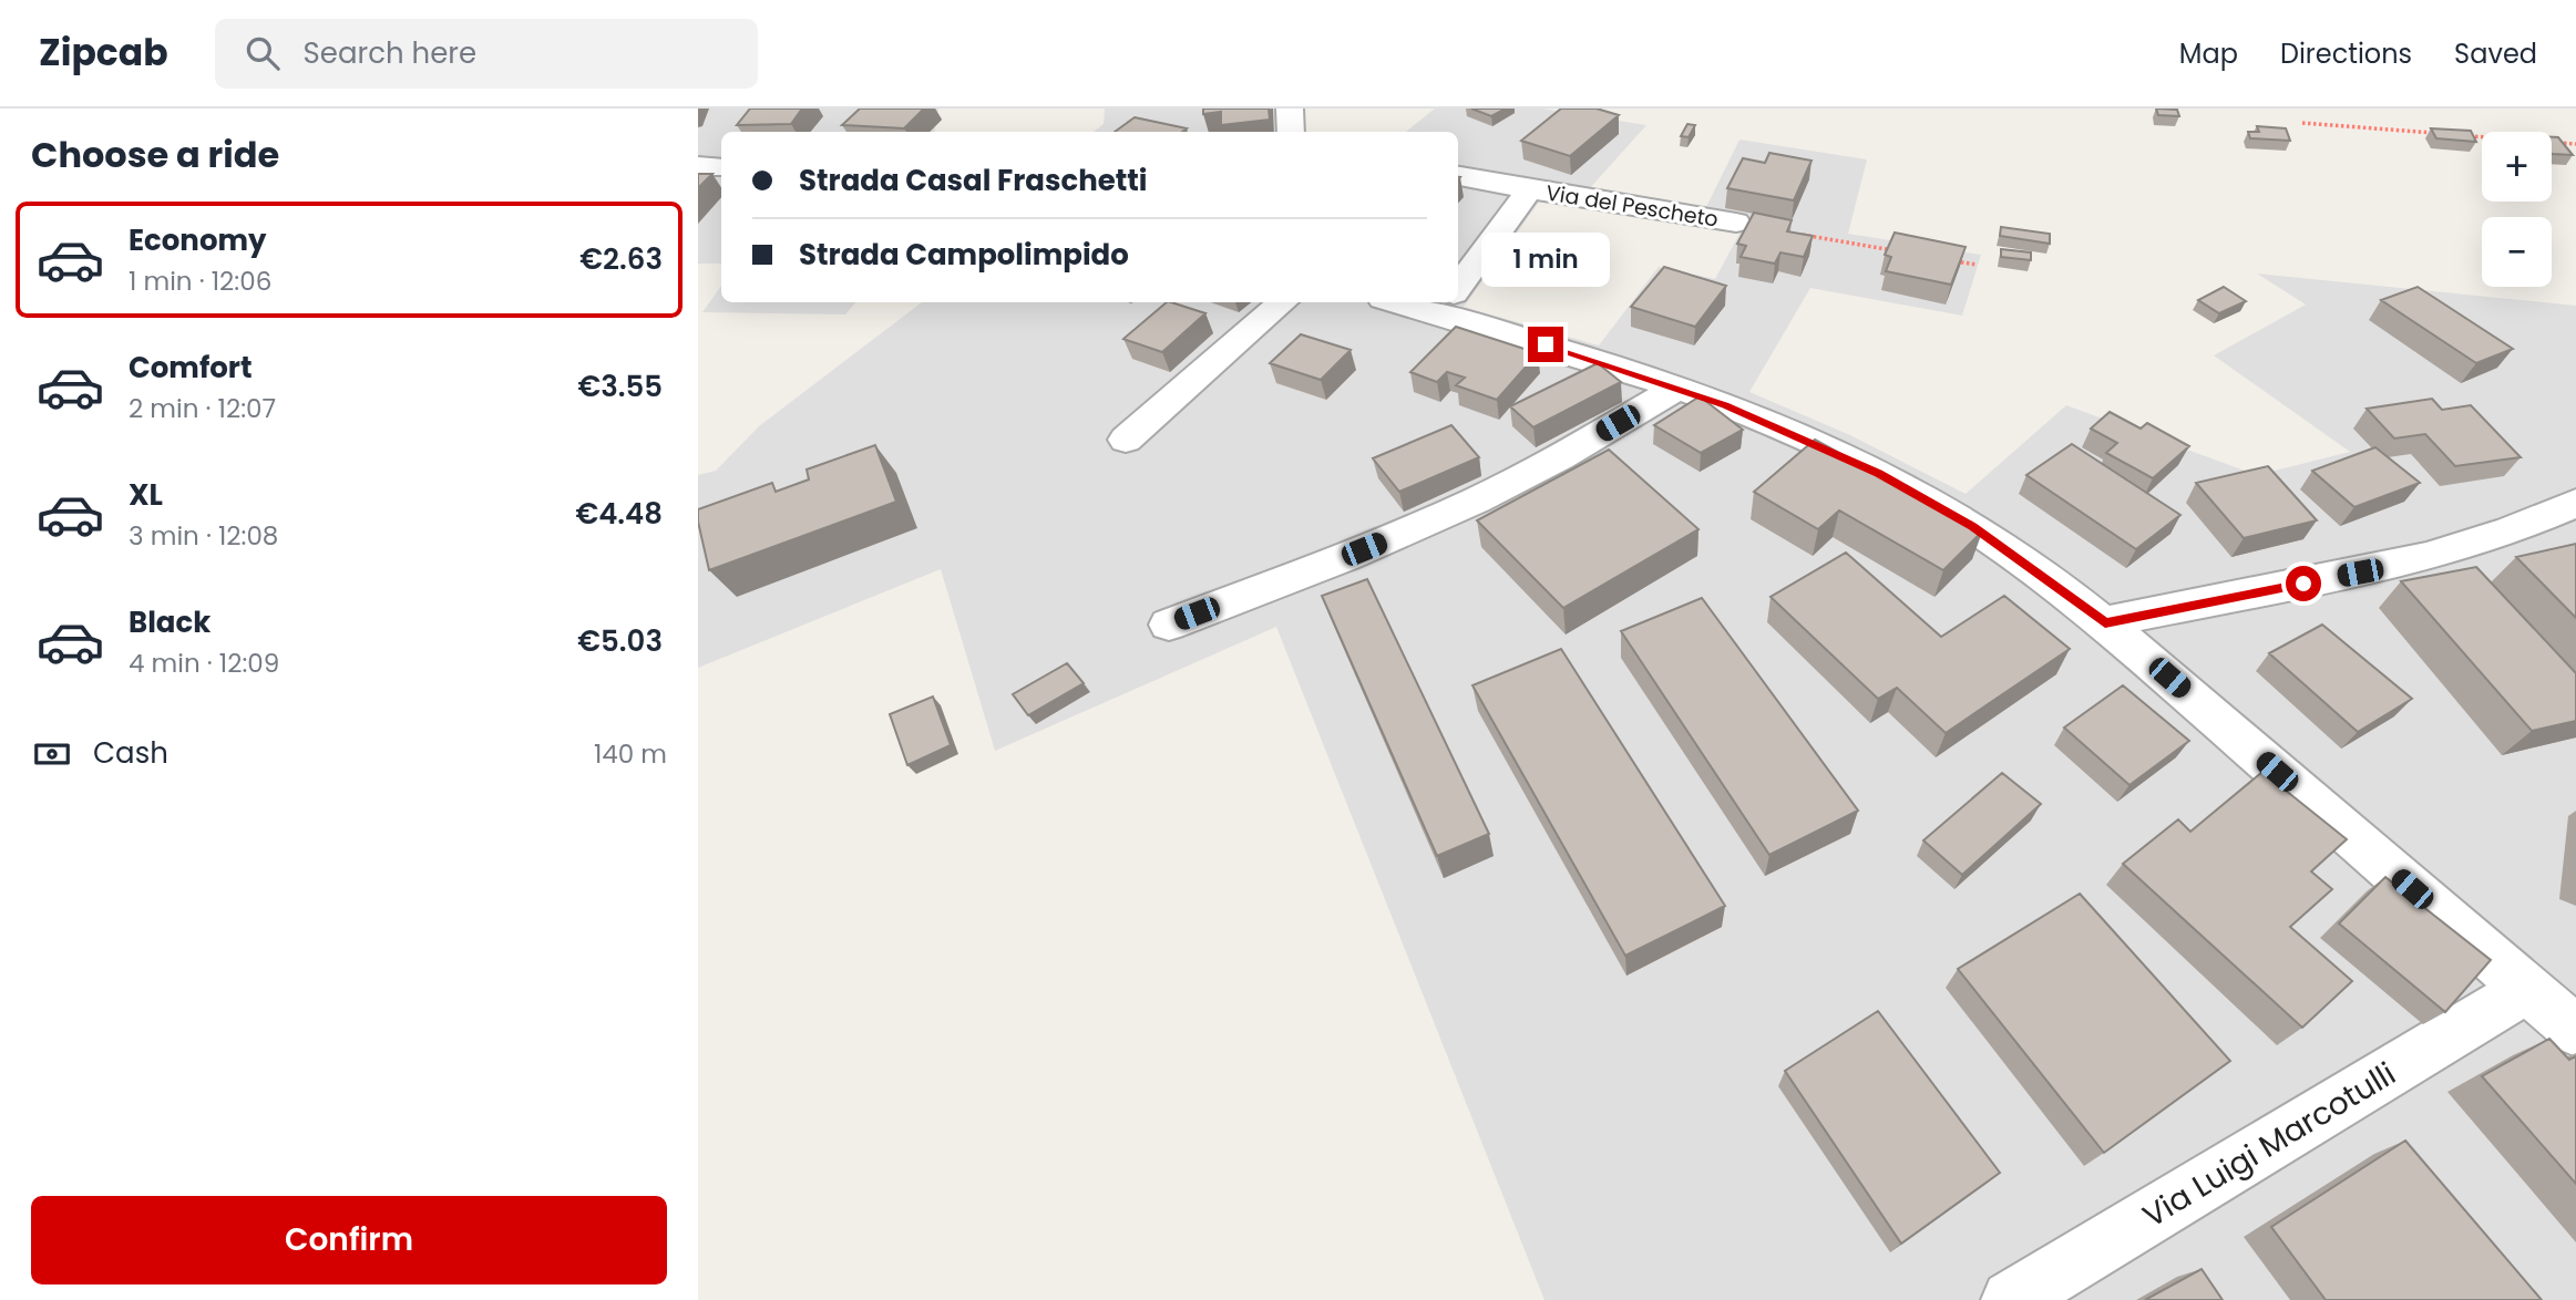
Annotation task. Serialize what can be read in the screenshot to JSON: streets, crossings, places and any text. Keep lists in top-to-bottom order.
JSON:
{
  "streets": {
    "street": ["Via del Pescheto", "Via Luigi Marcotulli"]
  },
  "page": {
    "header": "Zipcab",
    "search": "Search here",
    "nav": ["Map", "Directions", "Saved"],
    "heading": "Choose a ride",
    "map_buttons": ["+", "−"],
    "banner": ["Strada Casal Fraschetti", "Strada Campolimpido"],
    "list": [
      {
        "name": "Economy",
        "note": "1 min · 12:06",
        "value": "€2.63"
      },
      {
        "name": "Comfort",
        "note": "2 min · 12:07",
        "value": "€3.55"
      },
      {
        "name": "XL",
        "note": "3 min · 12:08",
        "value": "€4.48"
      },
      {
        "name": "Black",
        "note": "4 min · 12:09",
        "value": "€5.03"
      }
    ],
    "bubble": "1 min",
    "pay": ["Cash", "140 m"],
    "buttons": "Confirm"
  }
}
